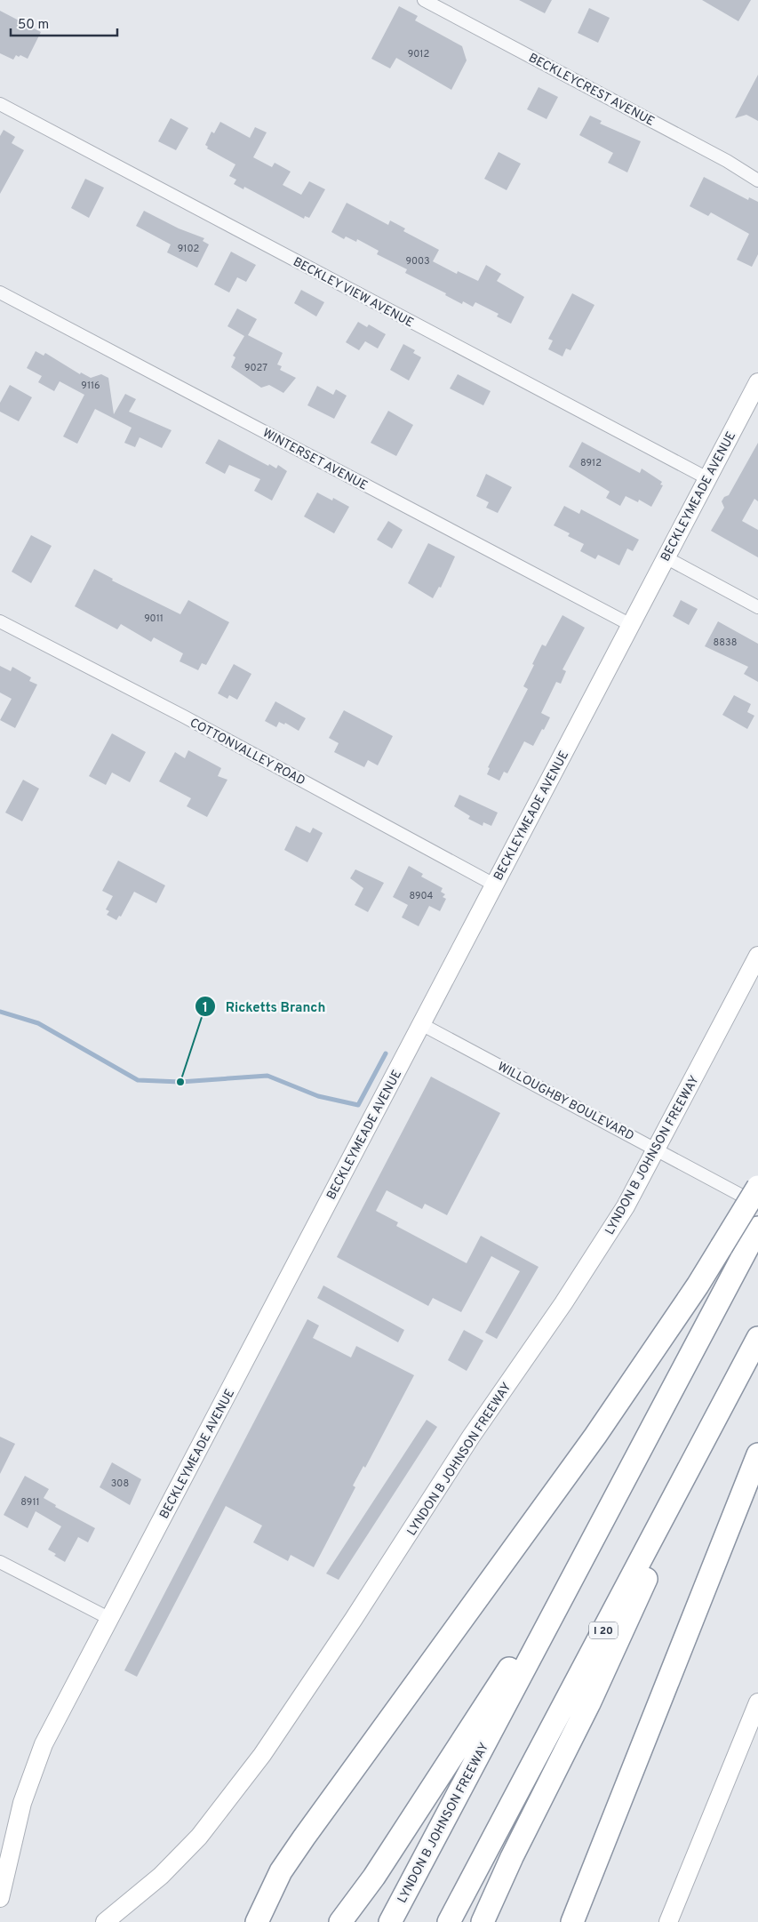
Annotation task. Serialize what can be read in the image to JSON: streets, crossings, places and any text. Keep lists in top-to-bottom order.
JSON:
{
  "streets": {
    "highway": ["LYNDON B JOHNSON FREEWAY", "I 20"],
    "street": [
      "BECKLEYCREST AVENUE",
      "BECKLEY VIEW AVENUE",
      "WINTERSET AVENUE",
      "BECKLEYMEADE AVENUE",
      "COTTONVALLEY ROAD",
      "WILLOUGHBY BOULEVARD"
    ]
  },
  "crossings": [
    ["BECKLEY VIEW AVENUE", "BECKLEYMEADE AVENUE"],
    ["WINTERSET AVENUE", "BECKLEYMEADE AVENUE"],
    ["BECKLEYMEADE AVENUE", "COTTONVALLEY ROAD"],
    ["BECKLEYMEADE AVENUE", "WILLOUGHBY BOULEVARD"],
    ["WILLOUGHBY BOULEVARD", "LYNDON B JOHNSON FREEWAY"]
  ],
  "places": ["Ricketts Branch"],
  "house_numbers": [
    "9012",
    "9102",
    "9003",
    "9027",
    "9116",
    "8912",
    "9011",
    "8838",
    "8904",
    "308",
    "8911"
  ],
  "scale_bar": "50 m"
}
